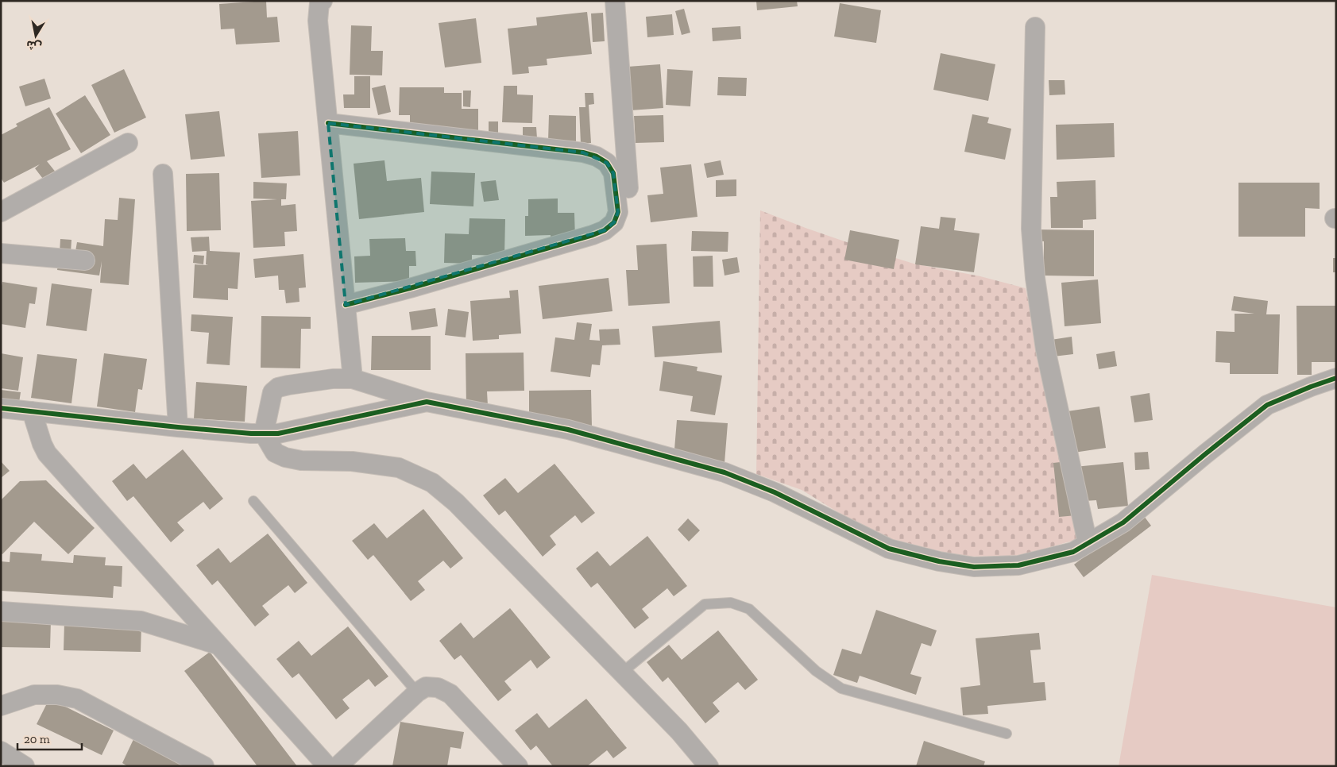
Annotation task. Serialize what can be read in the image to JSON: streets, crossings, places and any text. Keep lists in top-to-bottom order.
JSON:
{
  "scale_bar": "20 m",
  "north": "bottom"
}
